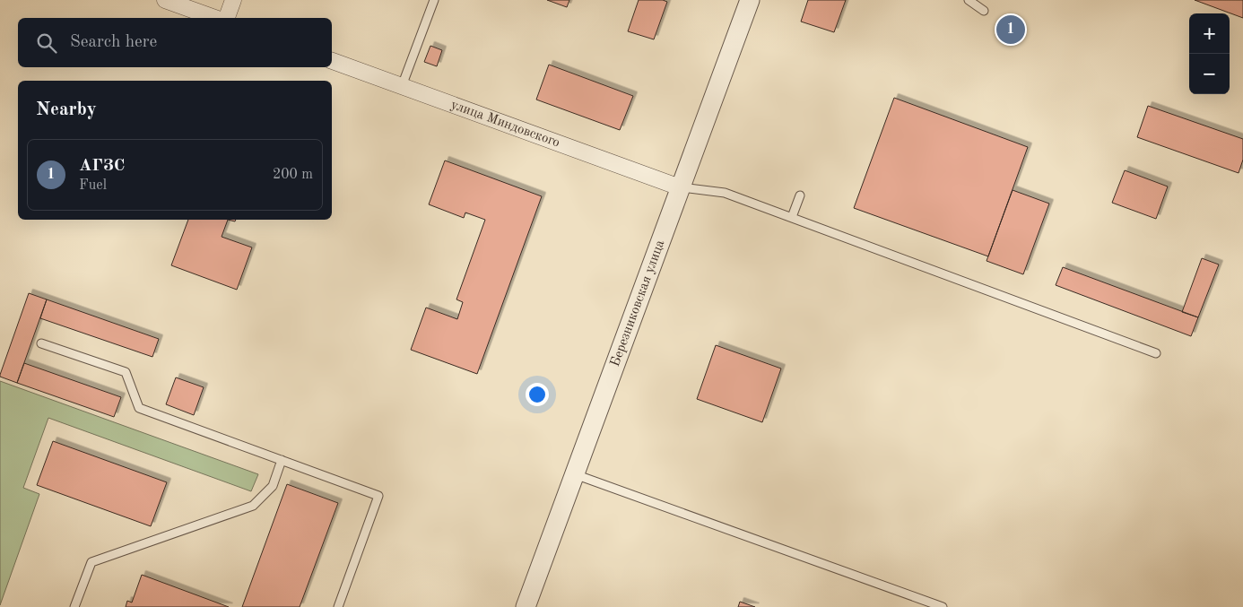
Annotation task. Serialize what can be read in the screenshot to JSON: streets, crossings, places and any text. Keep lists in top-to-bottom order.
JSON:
{
  "streets": {
    "street": ["улица Миндовского", "Березниковская улица"]
  },
  "crossings": [
    ["улица Миндовского", "Березниковская улица"]
  ],
  "page": {
    "map_buttons": ["+", "−"],
    "pins": "1",
    "search": "Search here",
    "heading": "Nearby",
    "list": [
      {
        "mark": "1",
        "name": "АГЗС",
        "note": "Fuel",
        "value": "200 m"
      }
    ]
  }
}
